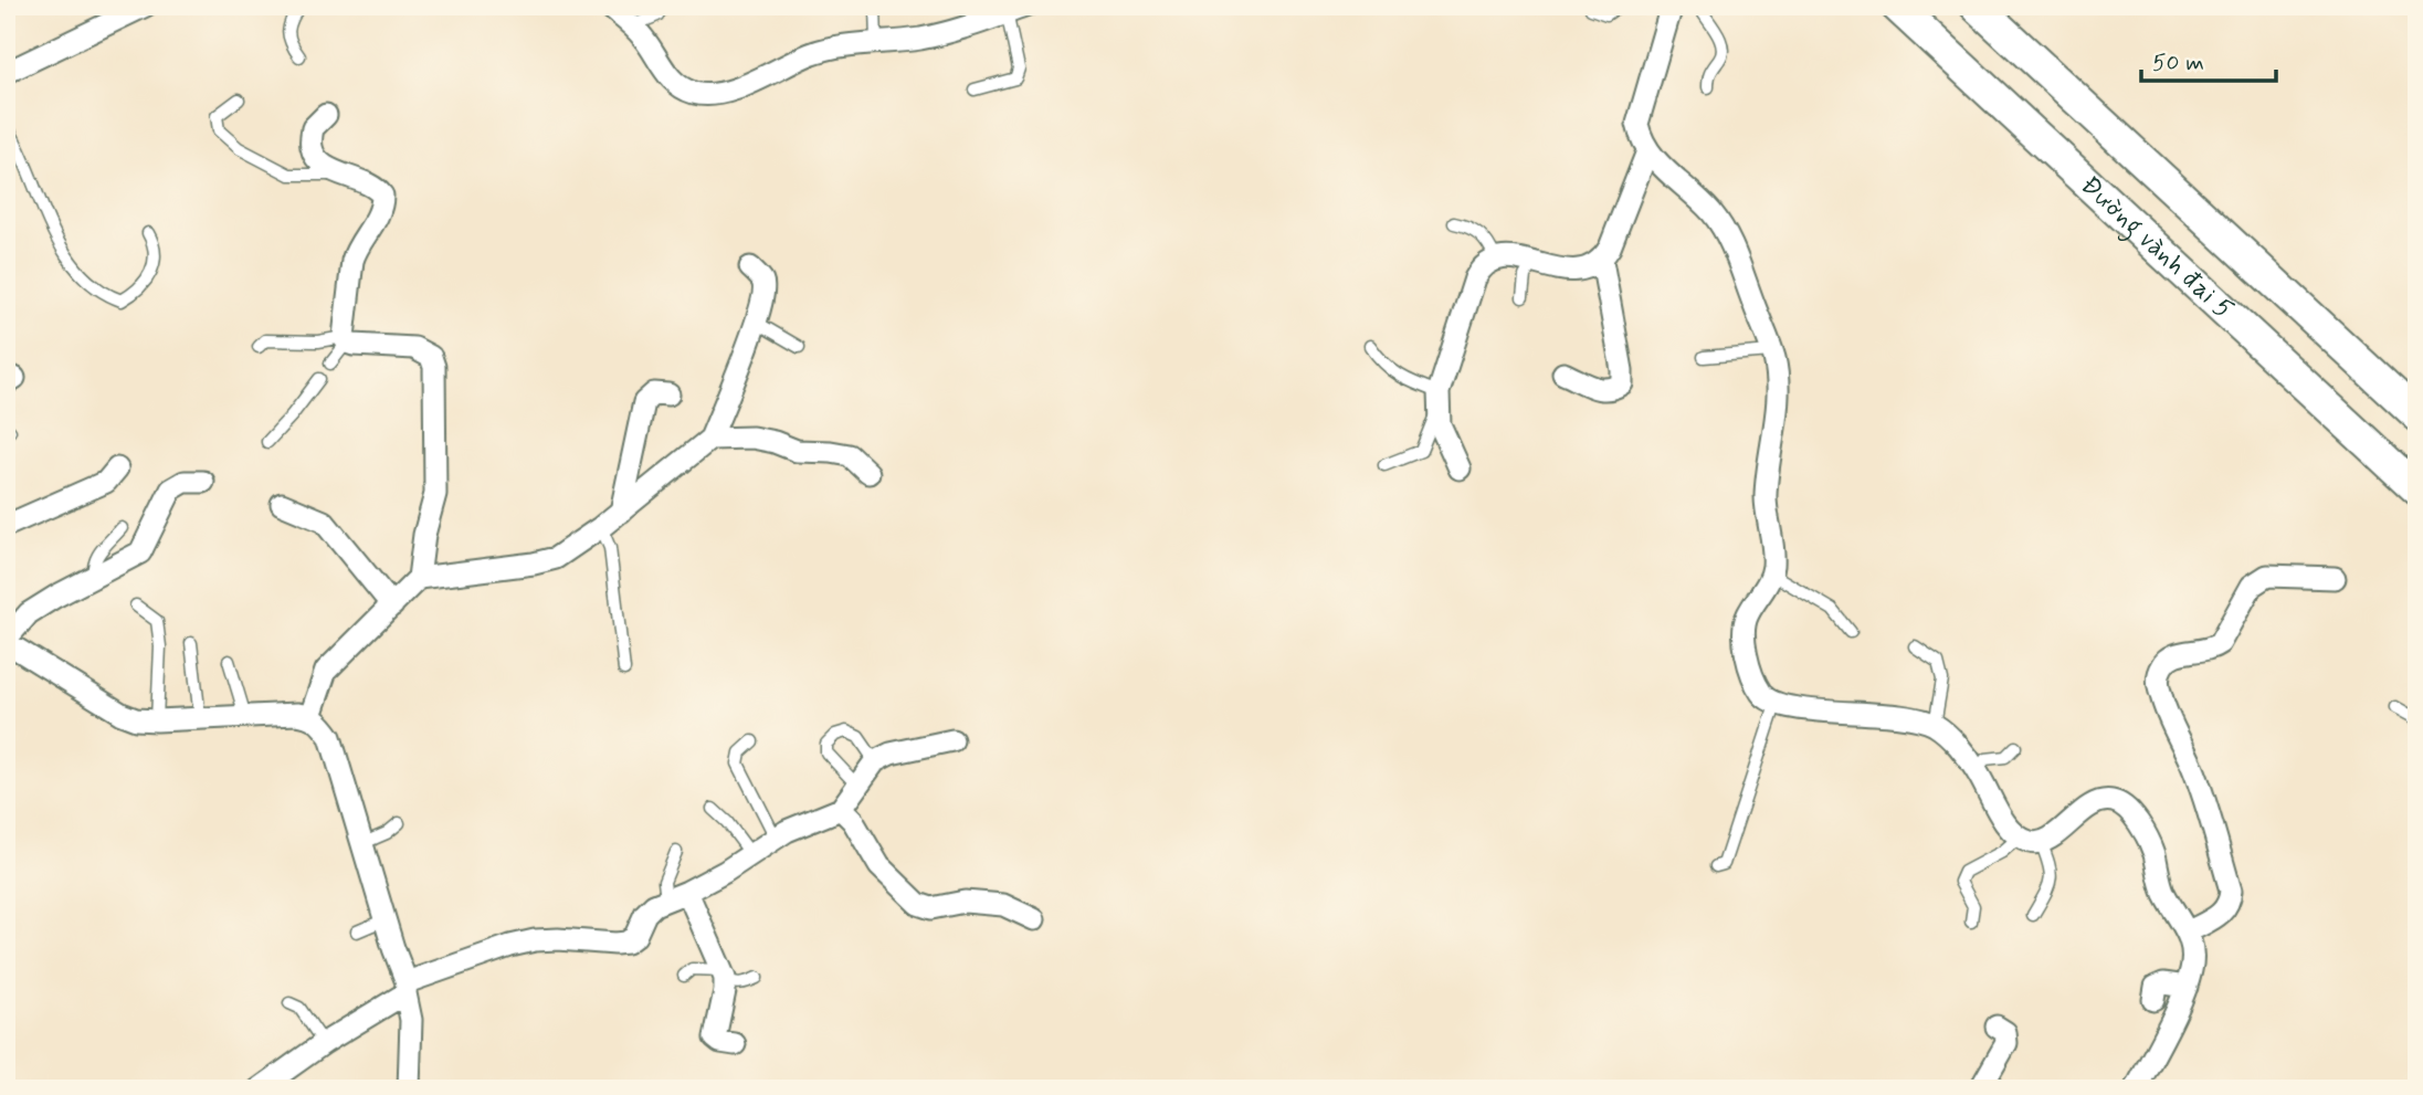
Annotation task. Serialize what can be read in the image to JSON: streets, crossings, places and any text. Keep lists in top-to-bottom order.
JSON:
{
  "streets": {
    "main road": ["Đường vành đai 5"]
  },
  "scale_bar": "50 m"
}
